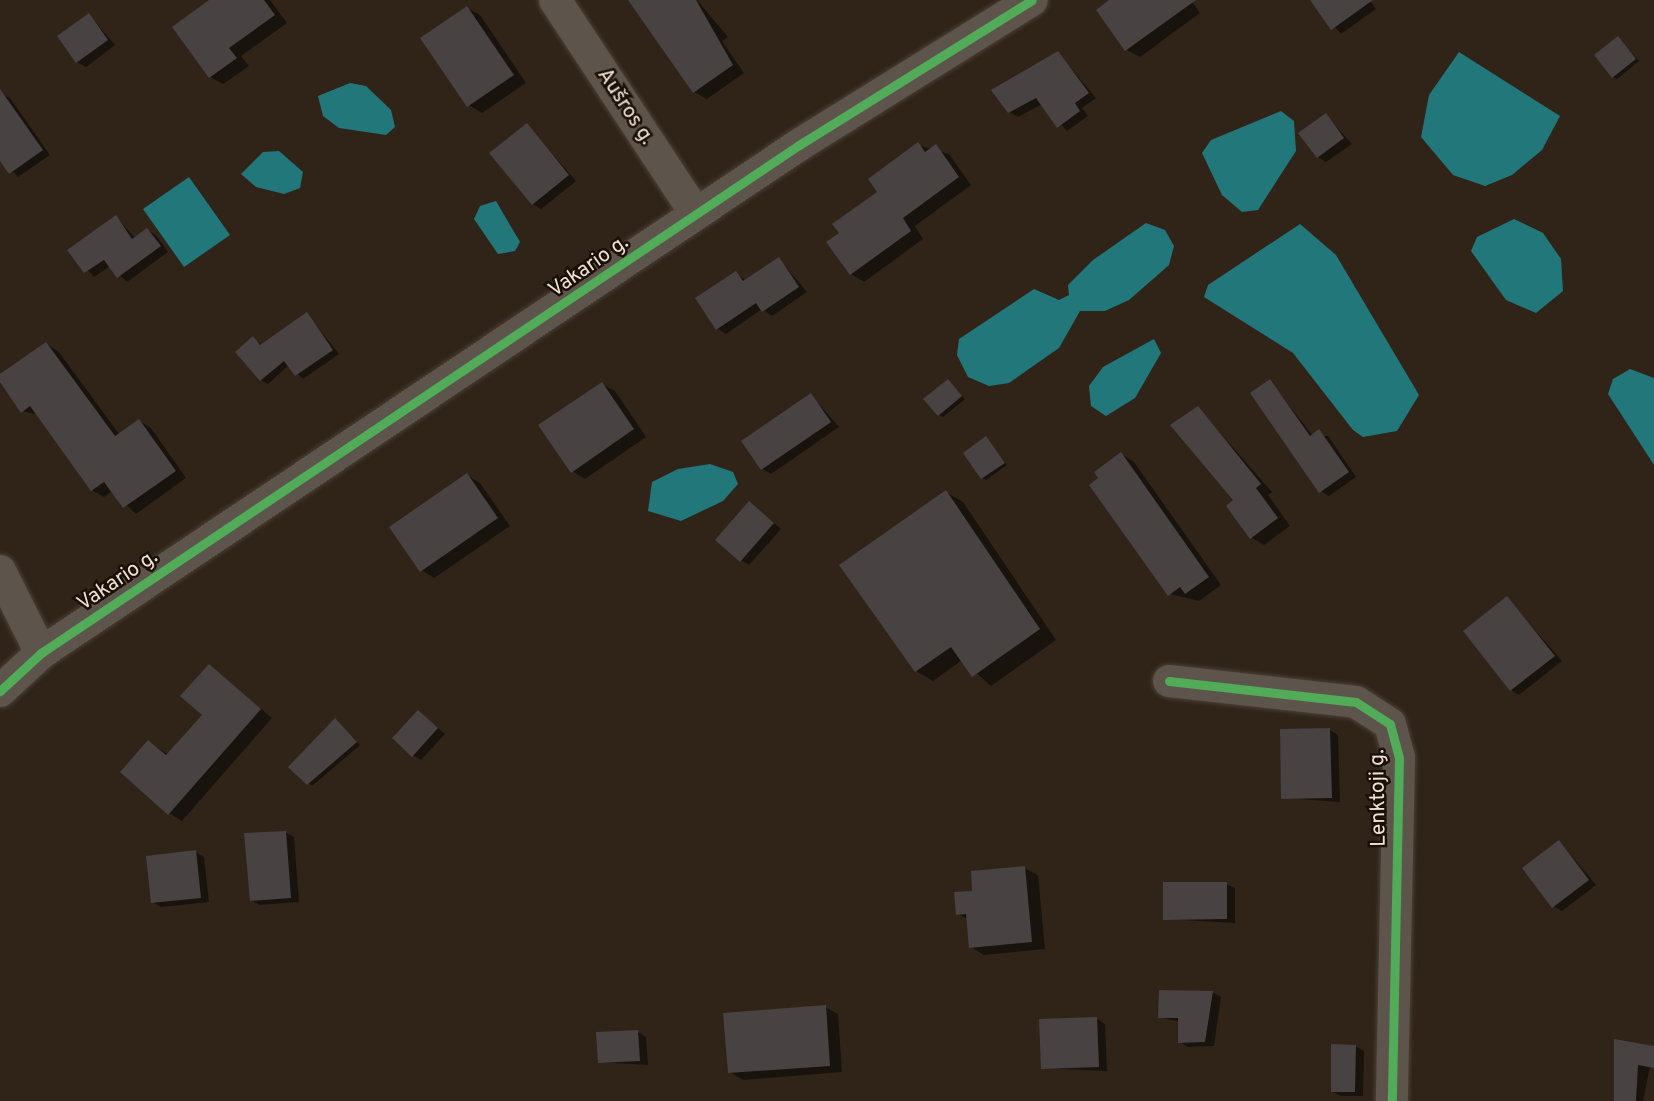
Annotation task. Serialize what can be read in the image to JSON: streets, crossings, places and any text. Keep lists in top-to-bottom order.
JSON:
{
  "streets": {
    "street": ["Aušros g.", "Vakario g.", "Lenktoji g."]
  },
  "crossings": [
    ["Aušros g.", "Vakario g."]
  ]
}
